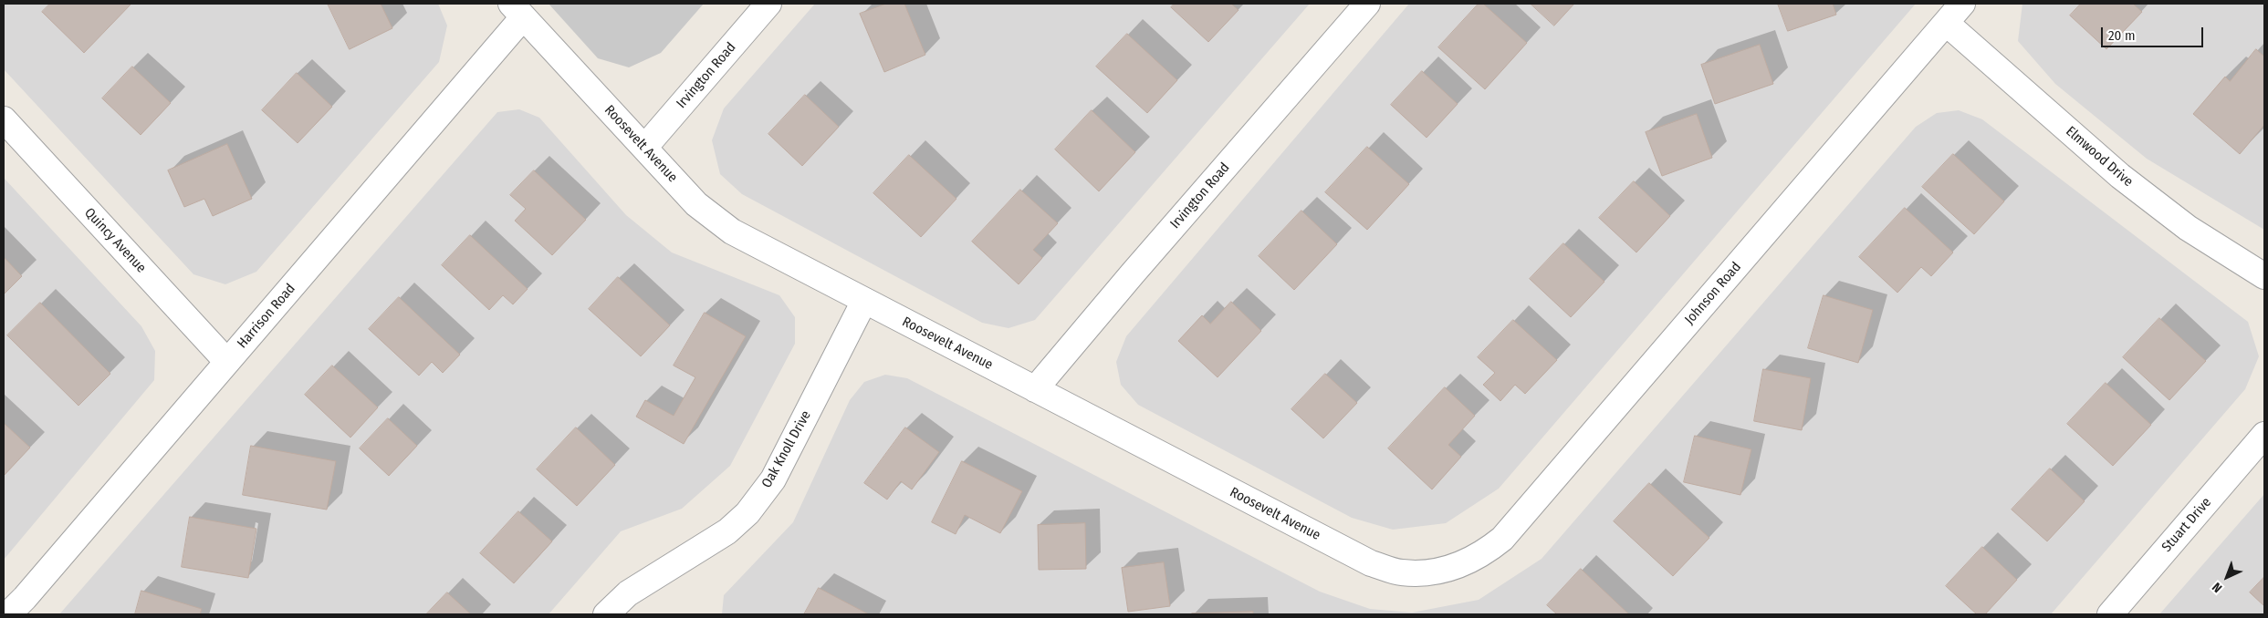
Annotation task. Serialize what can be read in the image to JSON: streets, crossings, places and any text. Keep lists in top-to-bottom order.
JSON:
{
  "streets": {
    "street": [
      "Irvington Road",
      "Roosevelt Avenue",
      "Elmwood Drive",
      "Quincy Avenue",
      "Johnson Road",
      "Harrison Road",
      "Oak Knoll Drive",
      "Stuart Drive"
    ]
  },
  "crossings": [
    ["Irvington Road", "Roosevelt Avenue"],
    ["Roosevelt Avenue", "Johnson Road"],
    ["Roosevelt Avenue", "Harrison Road"],
    ["Roosevelt Avenue", "Oak Knoll Drive"],
    ["Elmwood Drive", "Johnson Road"],
    ["Quincy Avenue", "Harrison Road"]
  ],
  "scale_bar": "20 m",
  "north": "bottom left"
}
